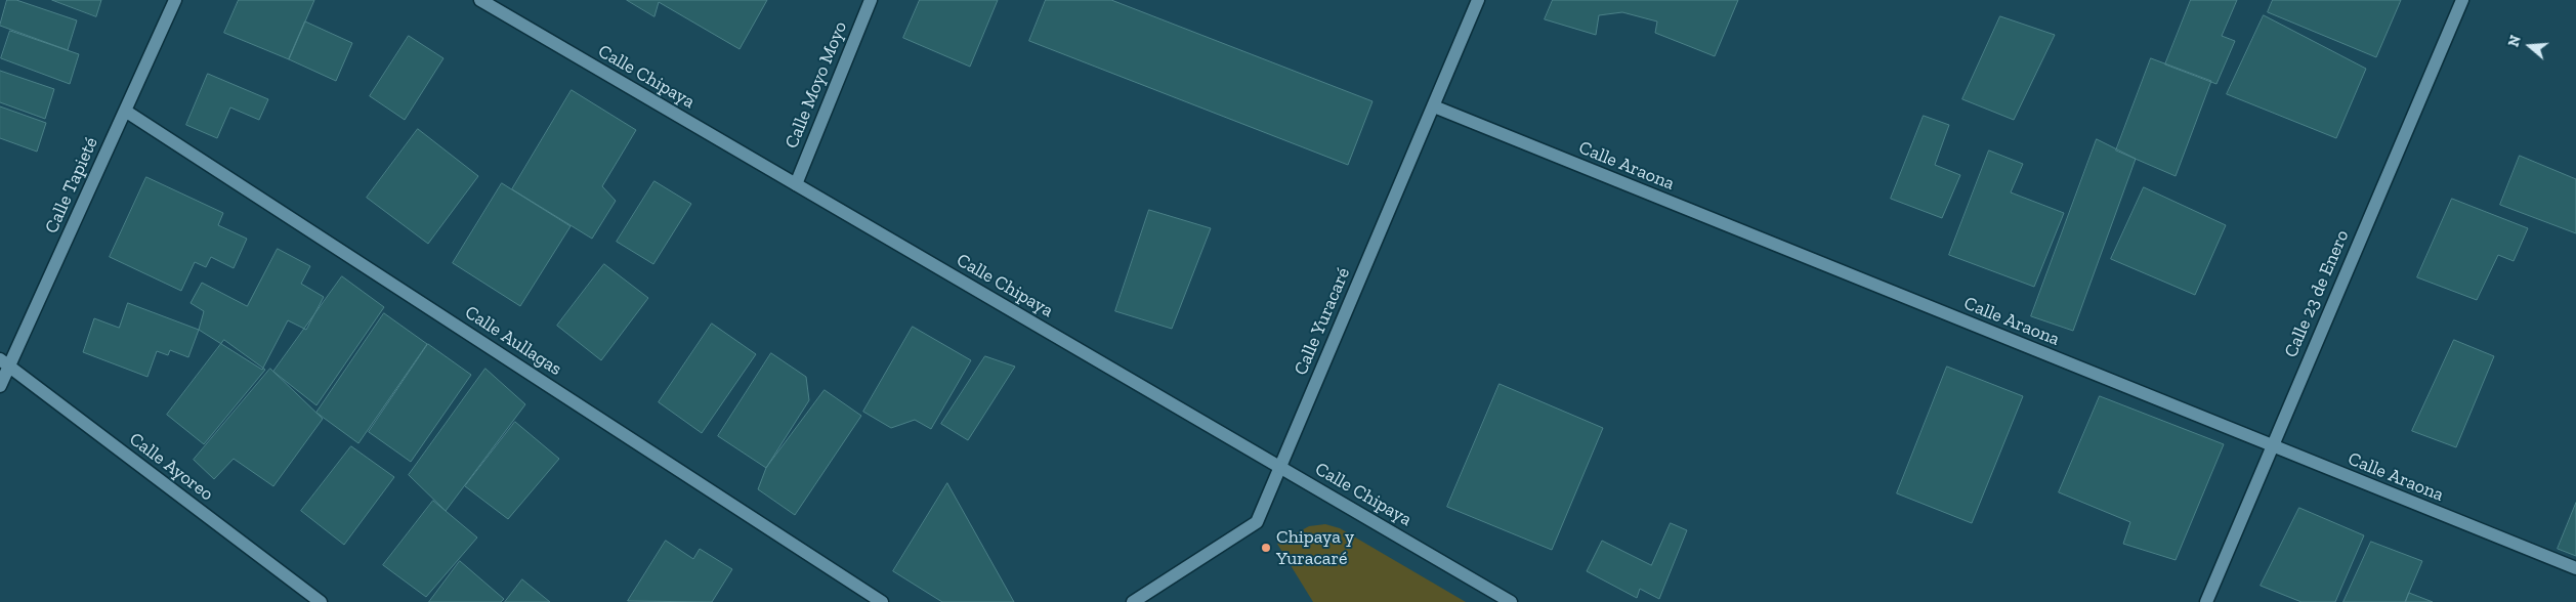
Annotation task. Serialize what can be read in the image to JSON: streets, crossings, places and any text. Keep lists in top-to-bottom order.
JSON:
{
  "streets": {
    "street": [
      "Calle Chipaya",
      "Calle Moyo Moyo",
      "Calle Araona",
      "Calle Tapieté",
      "Calle 23 de Enero",
      "Calle Yuracaré",
      "Calle Aullagas",
      "Calle Ayoreo"
    ]
  },
  "crossings": [
    ["Calle Chipaya", "Calle Moyo Moyo"],
    ["Calle Chipaya", "Calle Yuracaré"],
    ["Calle Araona", "Calle 23 de Enero"],
    ["Calle Araona", "Calle Yuracaré"],
    ["Calle Tapieté", "Calle Aullagas"],
    ["Calle Tapieté", "Calle Ayoreo"]
  ],
  "places": ["Chipaya y Yuracaré"],
  "north": "left"
}
